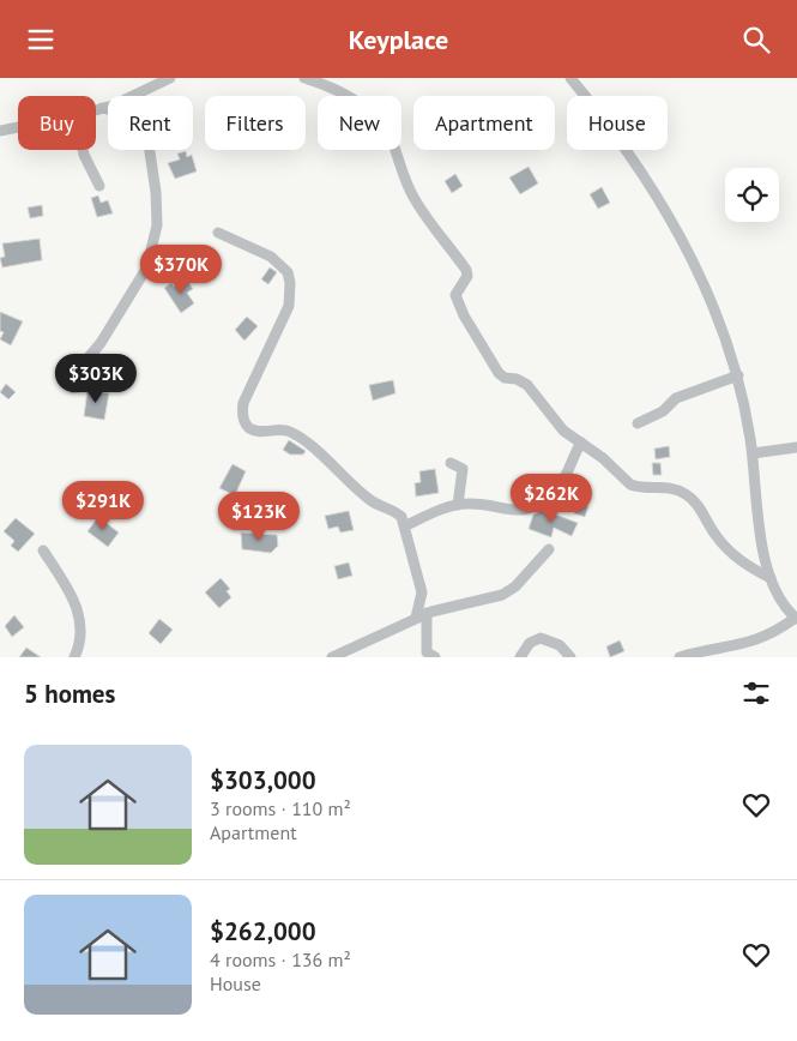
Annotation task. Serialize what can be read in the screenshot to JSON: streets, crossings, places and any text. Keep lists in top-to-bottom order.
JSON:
{
  "page": {
    "header": "Keyplace",
    "chip": [
      "Buy",
      "Rent",
      "Filters",
      "New",
      "Apartment",
      "House"
    ],
    "price": [
      "$370K",
      "$303K",
      "$262K",
      "$291K",
      "$123K"
    ],
    "heading": "5 homes",
    "list": [
      {
        "name": "$303,000",
        "note": "3 rooms · 110 m² · Apartment"
      },
      {
        "name": "$262,000",
        "note": "4 rooms · 136 m² · House"
      }
    ]
  }
}
